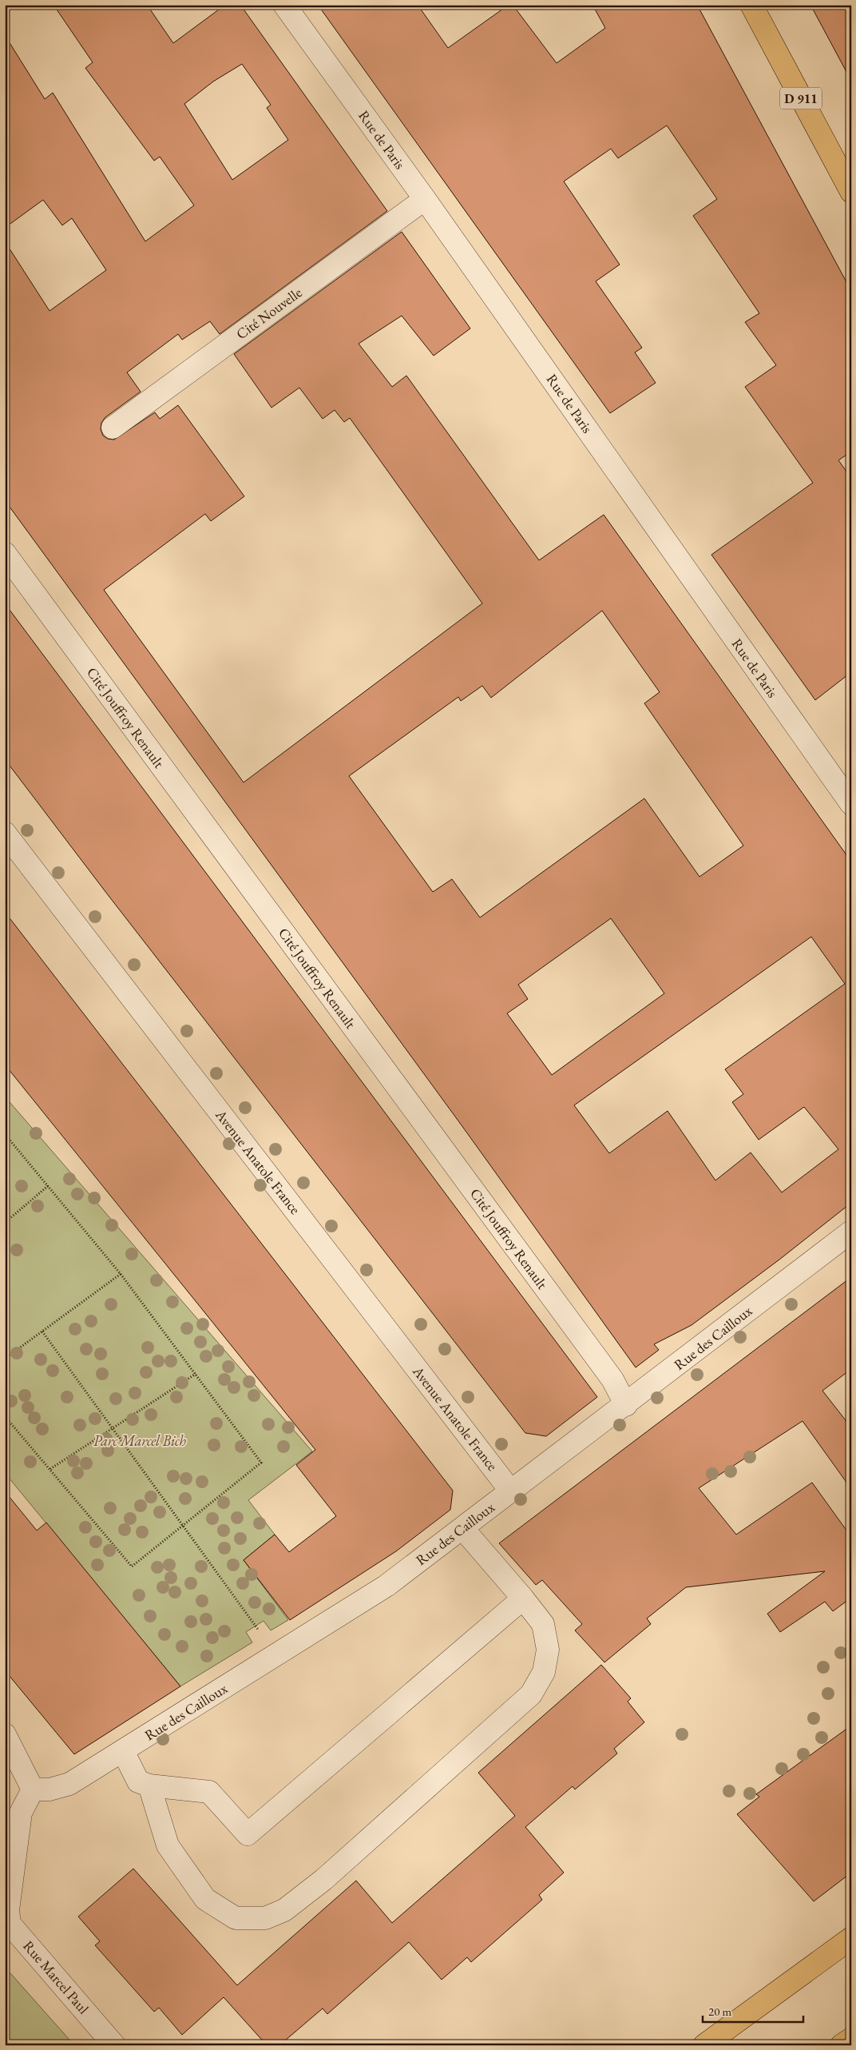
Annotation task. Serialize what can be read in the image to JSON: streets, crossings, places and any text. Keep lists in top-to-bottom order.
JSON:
{
  "streets": {
    "main road": ["D 911"],
    "street": [
      "Rue de Paris",
      "Cité Nouvelle",
      "Cité Jouffroy Renault",
      "Avenue Anatole France",
      "Rue des Cailloux",
      "Rue Marcel Paul"
    ]
  },
  "crossings": [
    ["Rue de Paris", "Cité Nouvelle"],
    ["Cité Jouffroy Renault", "Rue des Cailloux"],
    ["Avenue Anatole France", "Rue des Cailloux"],
    ["Rue des Cailloux", "Rue Marcel Paul"]
  ],
  "parks": ["Parc Marcel Bich"],
  "scale_bar": "20 m"
}
